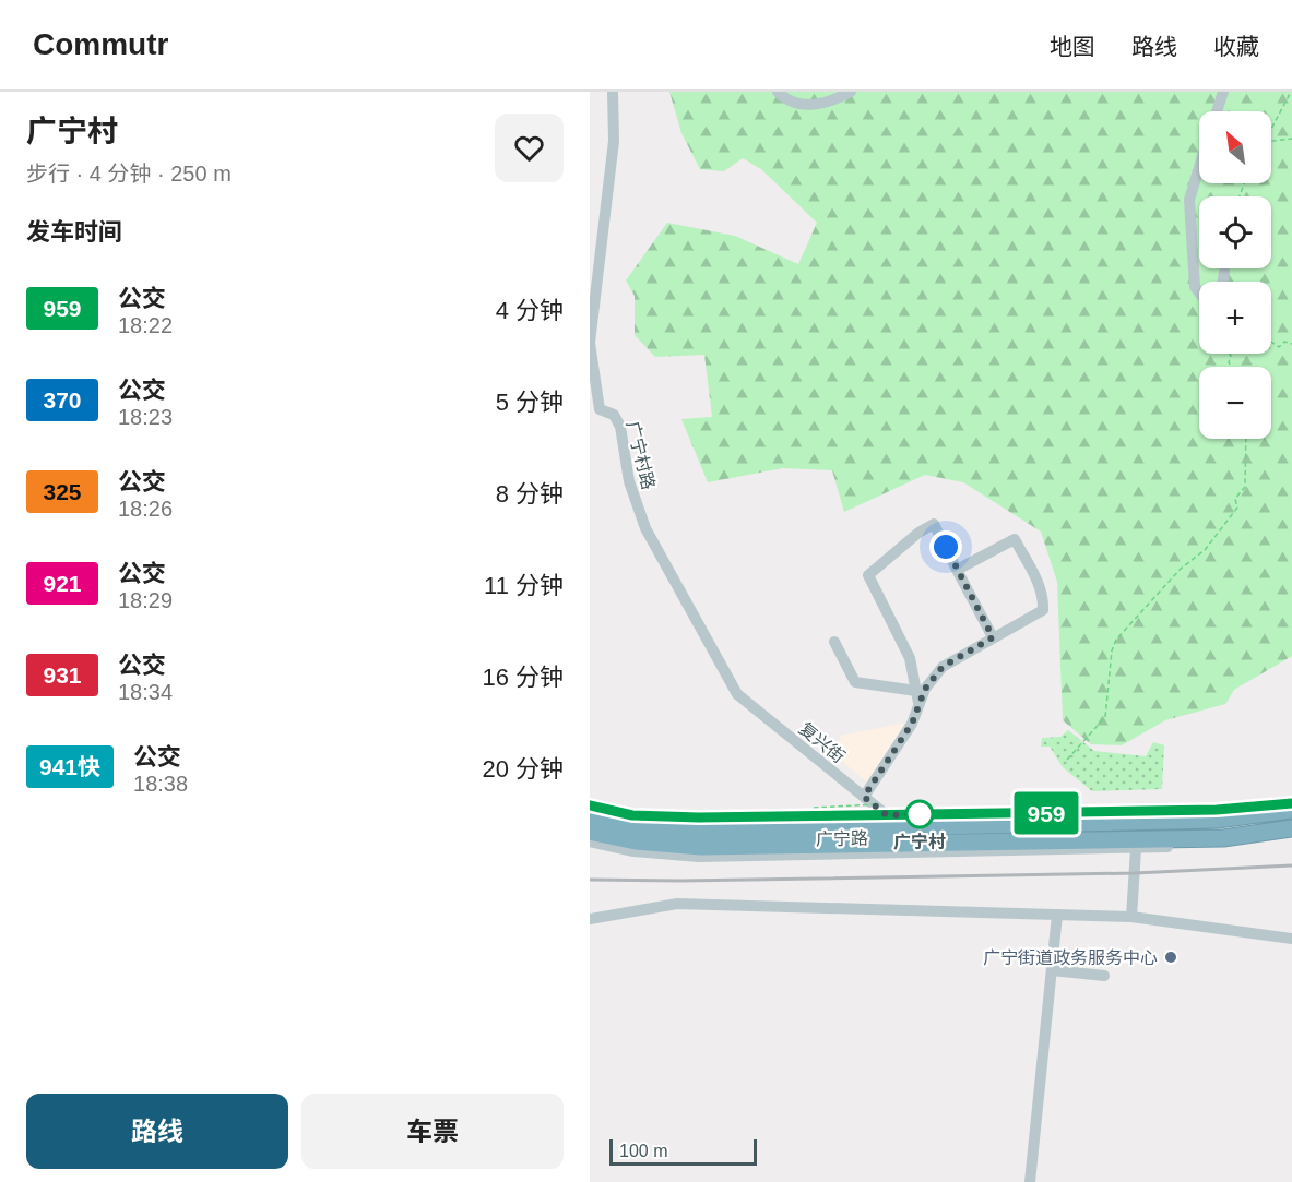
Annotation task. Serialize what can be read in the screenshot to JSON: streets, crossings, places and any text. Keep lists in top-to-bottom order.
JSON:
{
  "streets": {
    "street": ["广宁村路", "复兴街", "广宁路"]
  },
  "crossings": [
    ["广宁村路", "复兴街"],
    ["复兴街", "广宁路"]
  ],
  "places": ["广宁村", "广宁街道政务服务中心"],
  "lines": ["bus line 959"],
  "scale_bar": "100 m",
  "north": "top left",
  "page": {
    "header": "Commutr",
    "nav": ["地图", "路线", "收藏"],
    "heading": [
      ["广宁村", "步行 · 4 分钟 · 250 m"],
      "发车时间"
    ],
    "on_map": "959",
    "map_buttons": ["+", "−"],
    "list": [
      {
        "mark": "959",
        "name": "公交",
        "note": "18:22",
        "value": "4 分钟"
      },
      {
        "mark": "370",
        "name": "公交",
        "note": "18:23",
        "value": "5 分钟"
      },
      {
        "mark": "325",
        "name": "公交",
        "note": "18:26",
        "value": "8 分钟"
      },
      {
        "mark": "921",
        "name": "公交",
        "note": "18:29",
        "value": "11 分钟"
      },
      {
        "mark": "931",
        "name": "公交",
        "note": "18:34",
        "value": "16 分钟"
      },
      {
        "mark": "941快",
        "name": "公交",
        "note": "18:38",
        "value": "20 分钟"
      }
    ],
    "buttons": ["路线", "车票"],
    "scale": "100 m"
  }
}
